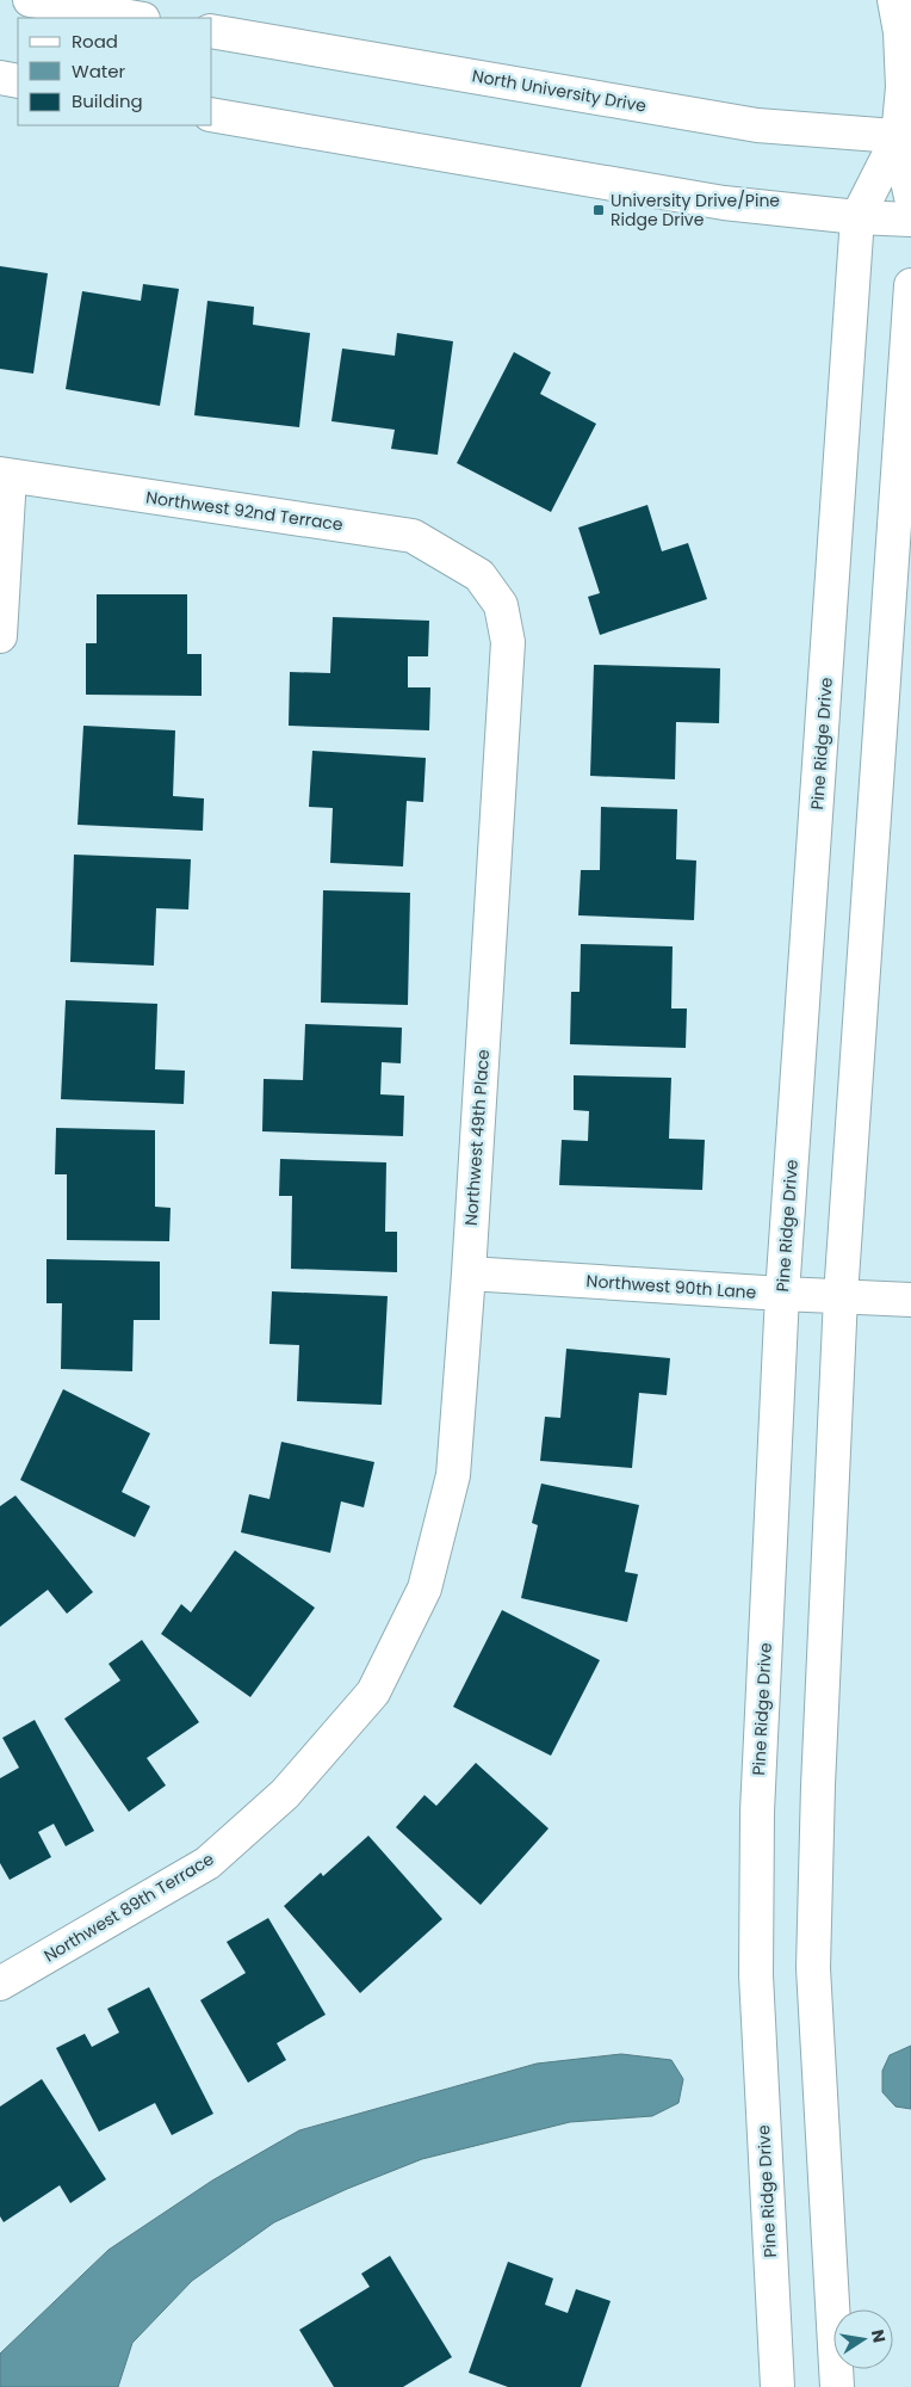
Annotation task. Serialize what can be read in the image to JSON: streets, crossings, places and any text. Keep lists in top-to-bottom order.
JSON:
{
  "streets": {
    "street": [
      "North University Drive",
      "Northwest 92nd Terrace",
      "Pine Ridge Drive",
      "Northwest 49th Place",
      "Northwest 90th Lane",
      "Northwest 89th Terrace"
    ]
  },
  "crossings": [
    ["North University Drive", "Pine Ridge Drive"],
    ["Northwest 92nd Terrace", "Northwest 49th Place"],
    ["Pine Ridge Drive", "Northwest 90th Lane"],
    ["Northwest 49th Place", "Northwest 90th Lane"],
    ["Northwest 49th Place", "Northwest 89th Terrace"]
  ],
  "places": {
    "transit": ["University Drive/Pine Ridge Drive"]
  },
  "legend": ["Road", "Water", "Building"],
  "north": "right"
}
